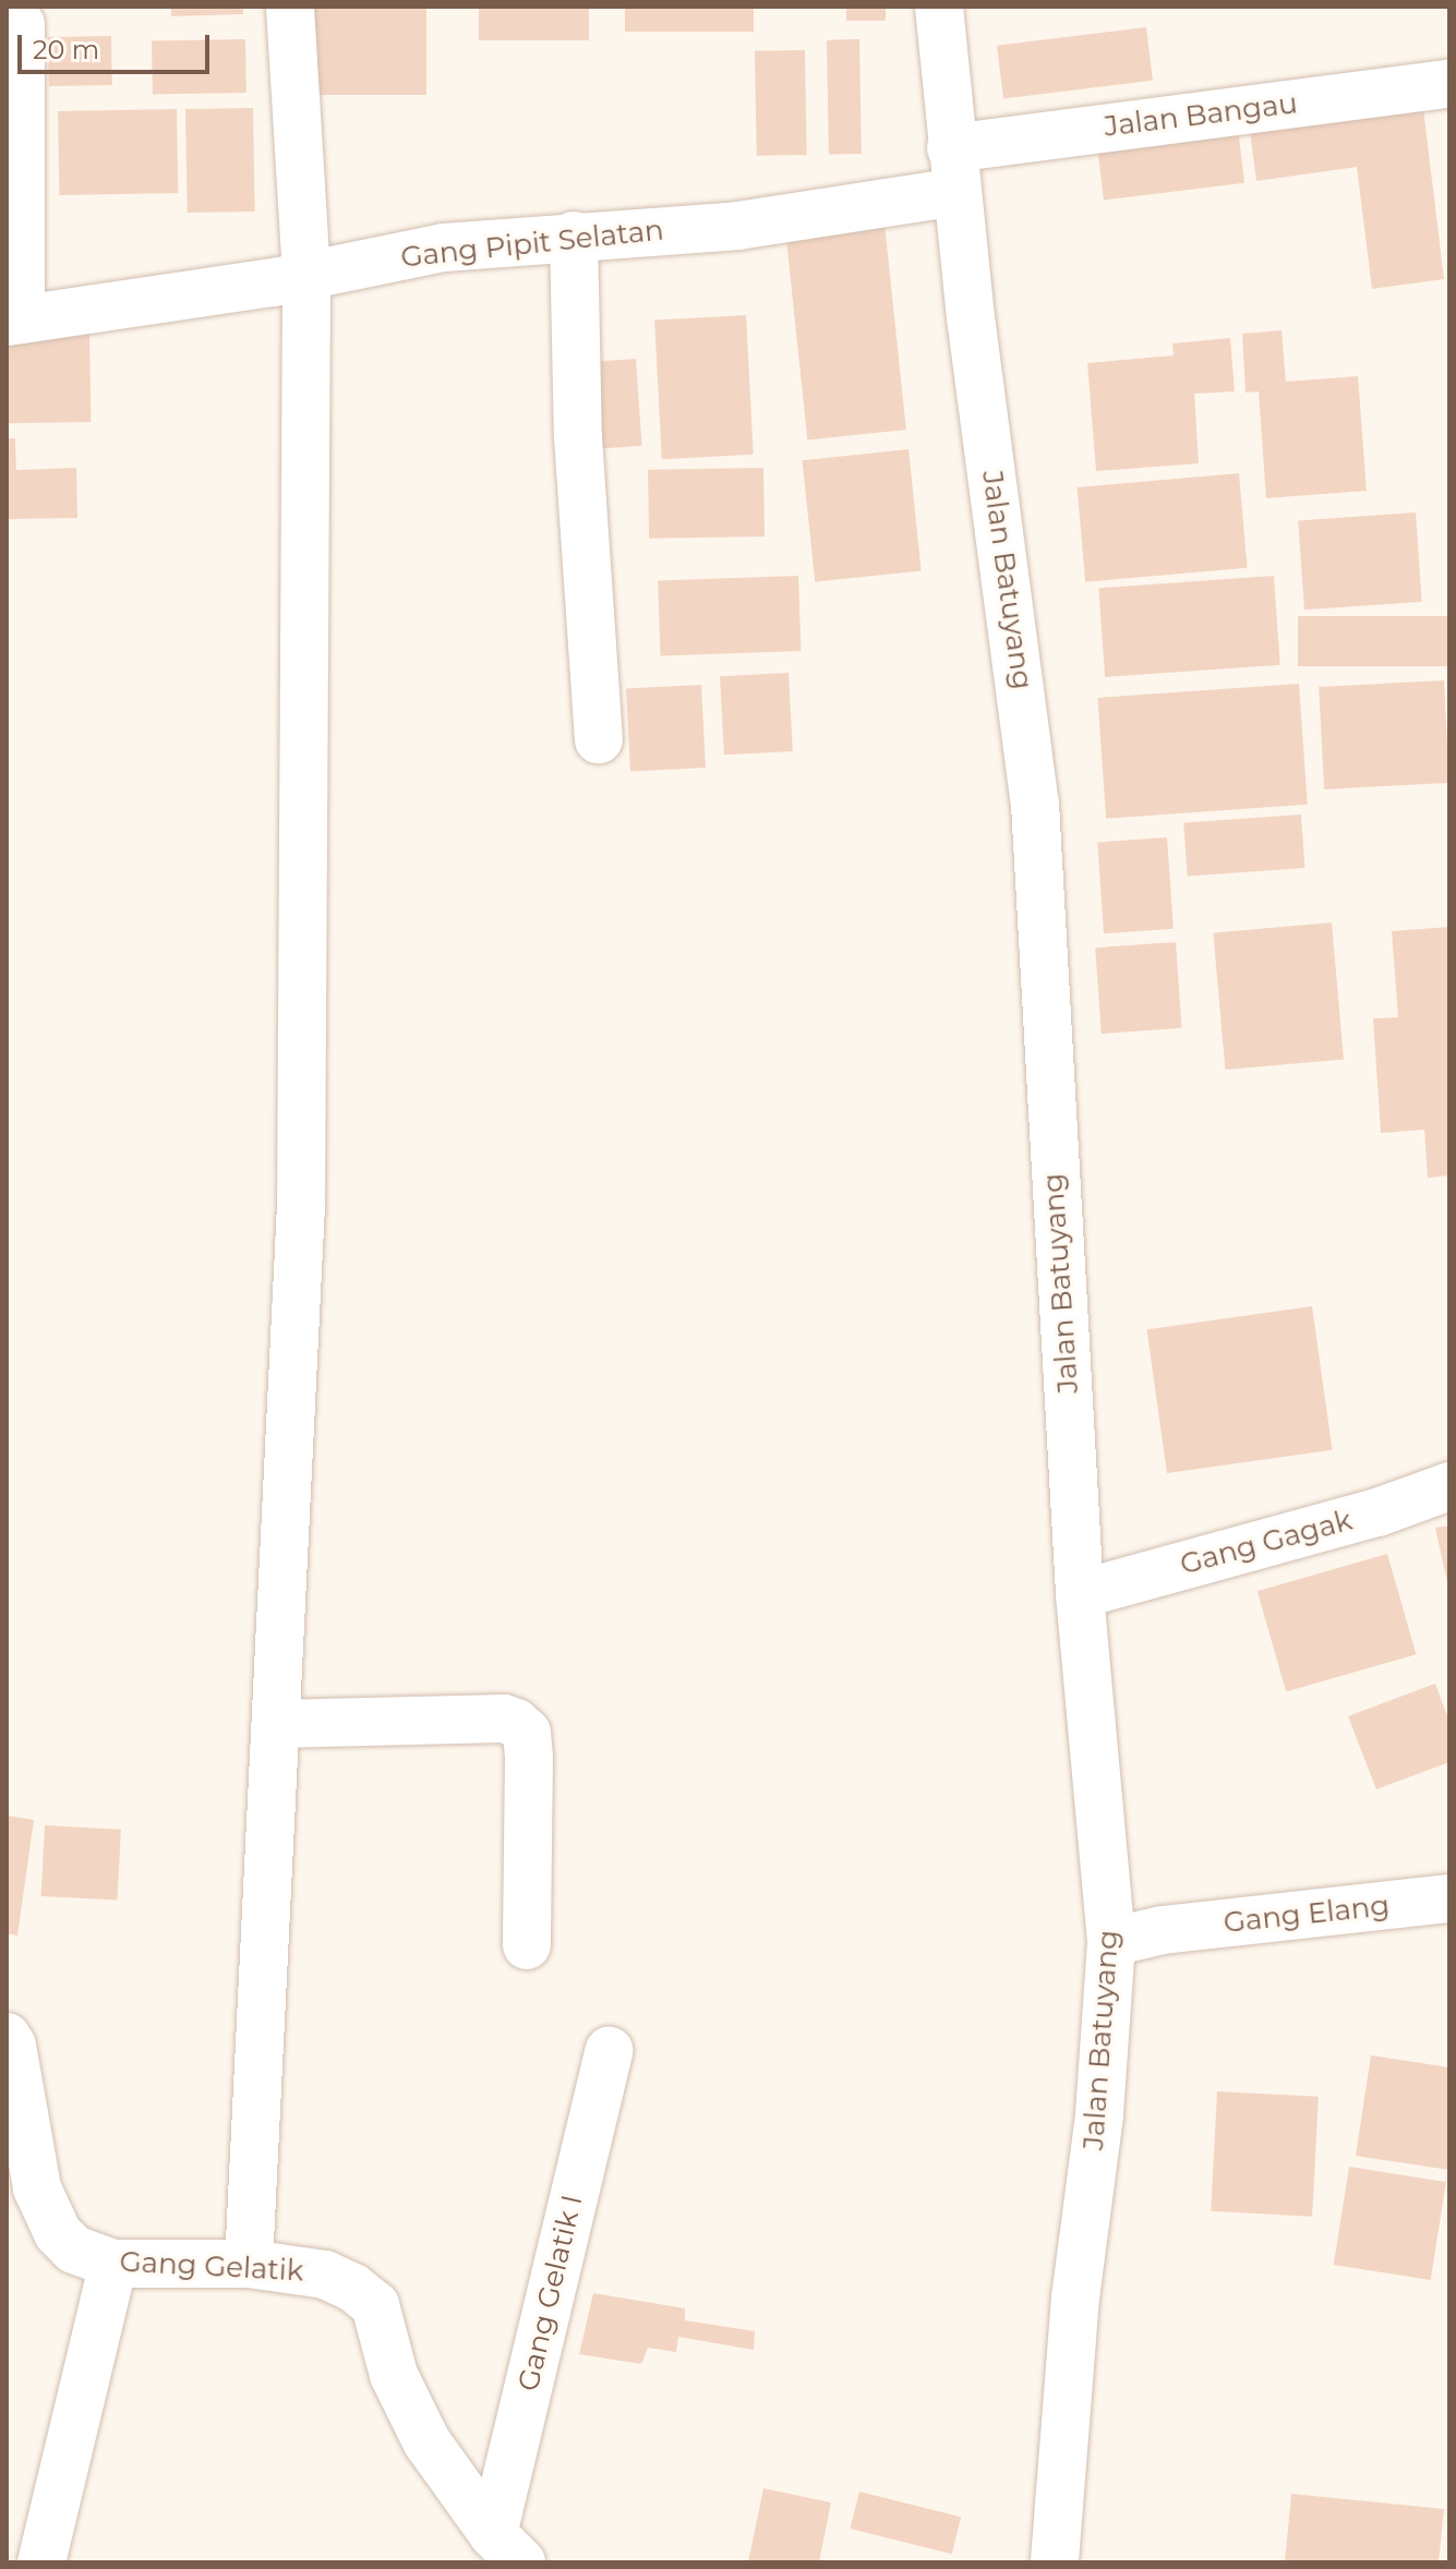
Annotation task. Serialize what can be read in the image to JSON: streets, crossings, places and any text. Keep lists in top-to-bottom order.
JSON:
{
  "streets": {
    "street": [
      "Jalan Bangau",
      "Gang Pipit Selatan",
      "Jalan Batuyang",
      "Gang Gagak",
      "Gang Elang",
      "Gang Gelatik",
      "Gang Gelatik I"
    ]
  },
  "crossings": [
    ["Jalan Bangau", "Gang Pipit Selatan"],
    ["Jalan Bangau", "Jalan Batuyang"],
    ["Gang Pipit Selatan", "Jalan Batuyang"],
    ["Jalan Batuyang", "Gang Gagak"],
    ["Jalan Batuyang", "Gang Elang"],
    ["Gang Gelatik", "Gang Gelatik I"]
  ],
  "scale_bar": "20 m"
}
